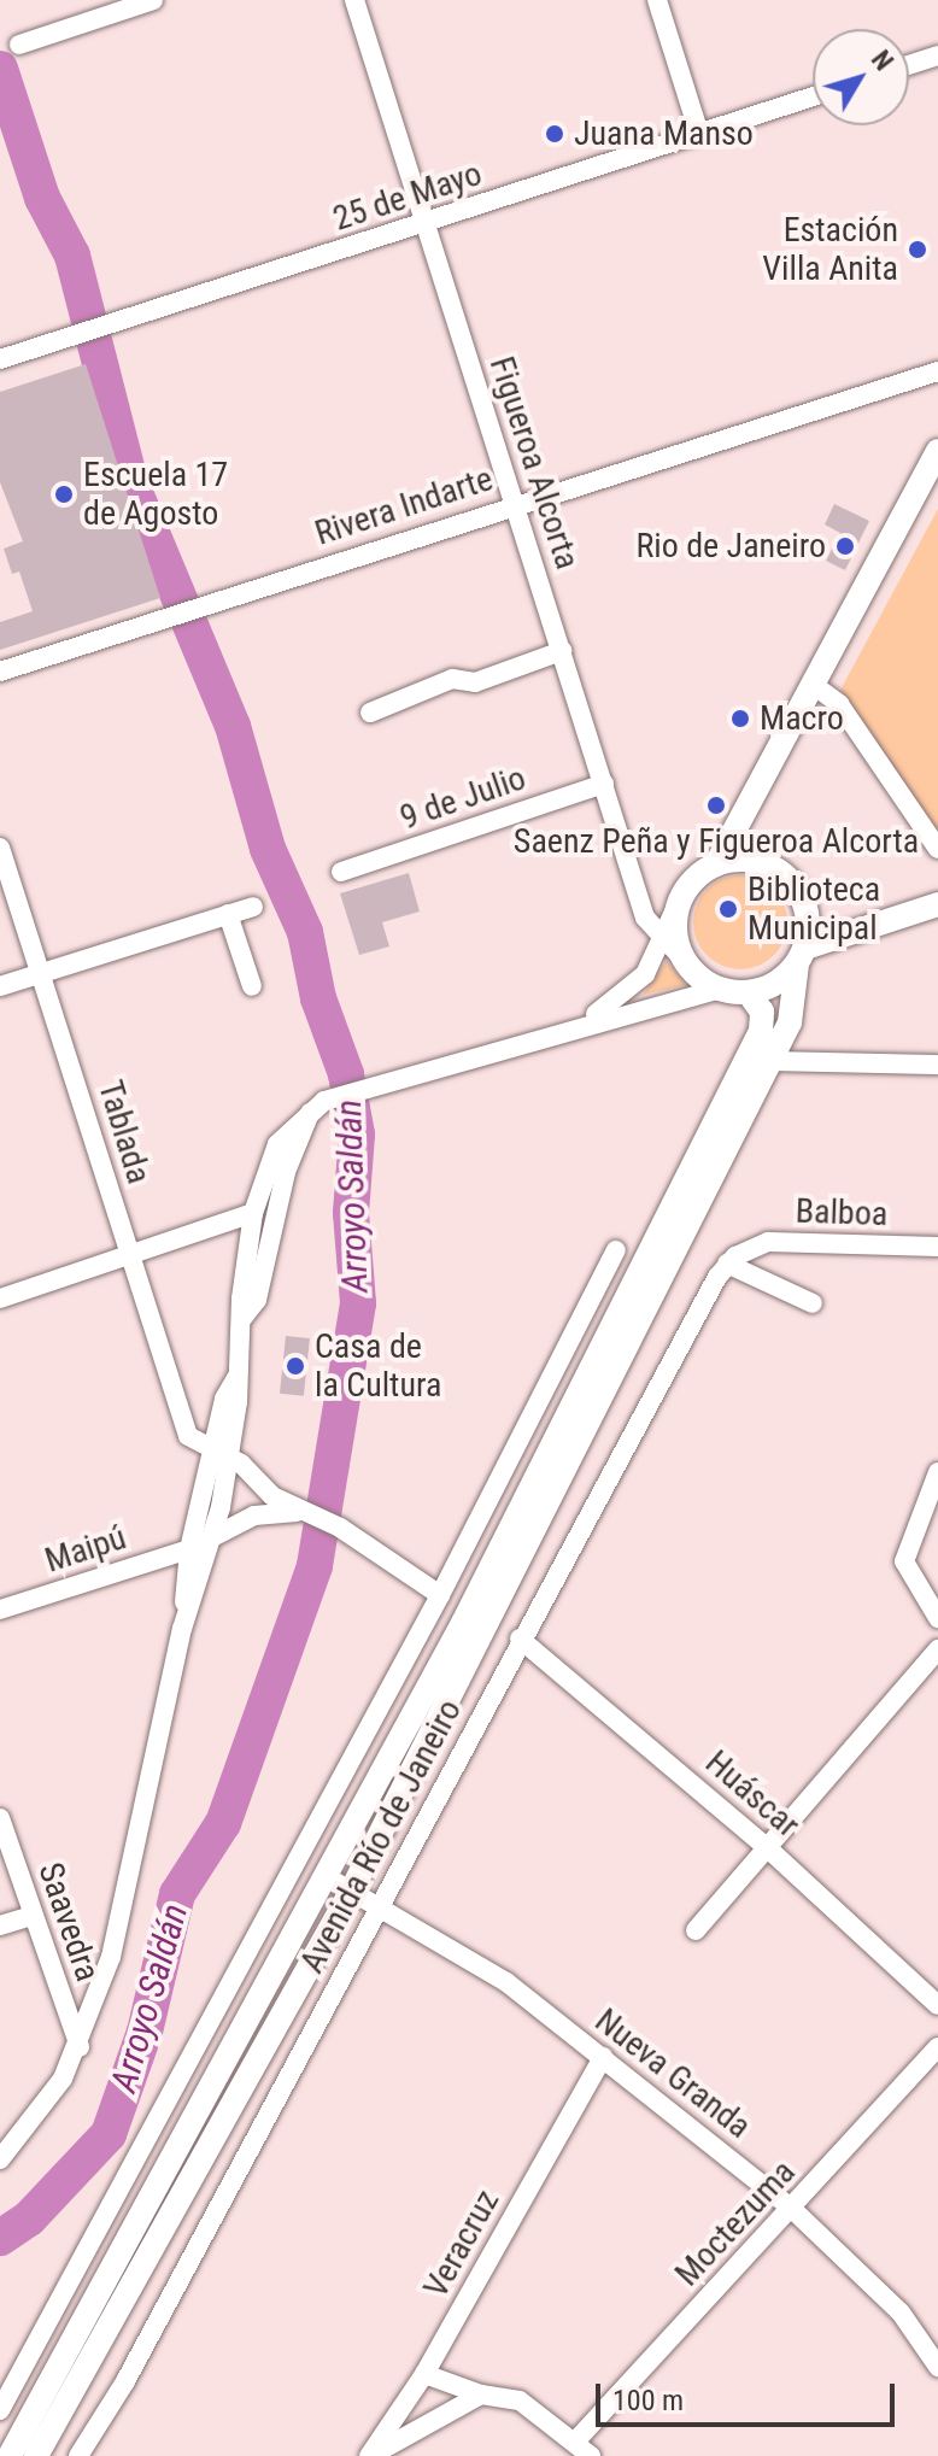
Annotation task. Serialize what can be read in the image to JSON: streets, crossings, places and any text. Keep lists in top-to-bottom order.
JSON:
{
  "streets": {
    "street": [
      "25 de Mayo",
      "Figueroa Alcorta",
      "Rivera Indarte",
      "9 de Julio",
      "Tablada",
      "Balboa",
      "Maipú",
      "Huáscar",
      "Avenida Río de Janeiro",
      "Saavedra",
      "Nueva Granda",
      "Moctezuma",
      "Veracruz"
    ]
  },
  "crossings": [
    ["25 de Mayo", "Figueroa Alcorta"],
    ["Figueroa Alcorta", "Rivera Indarte"],
    ["Figueroa Alcorta", "9 de Julio"],
    ["Balboa", "Avenida Río de Janeiro"],
    ["Huáscar", "Avenida Río de Janeiro"],
    ["Avenida Río de Janeiro", "Nueva Granda"],
    ["Nueva Granda", "Moctezuma"],
    ["Nueva Granda", "Veracruz"]
  ],
  "water": ["Arroyo Saldán"],
  "places": [
    "Juana Manso",
    "Estación Villa Anita",
    "Escuela 17 de Agosto",
    "Rio de Janeiro",
    "Macro",
    "Saenz Peña y Figueroa Alcorta",
    "Biblioteca Municipal",
    "Casa de la Cultura"
  ],
  "scale_bar": "100 m",
  "north": "top right"
}
